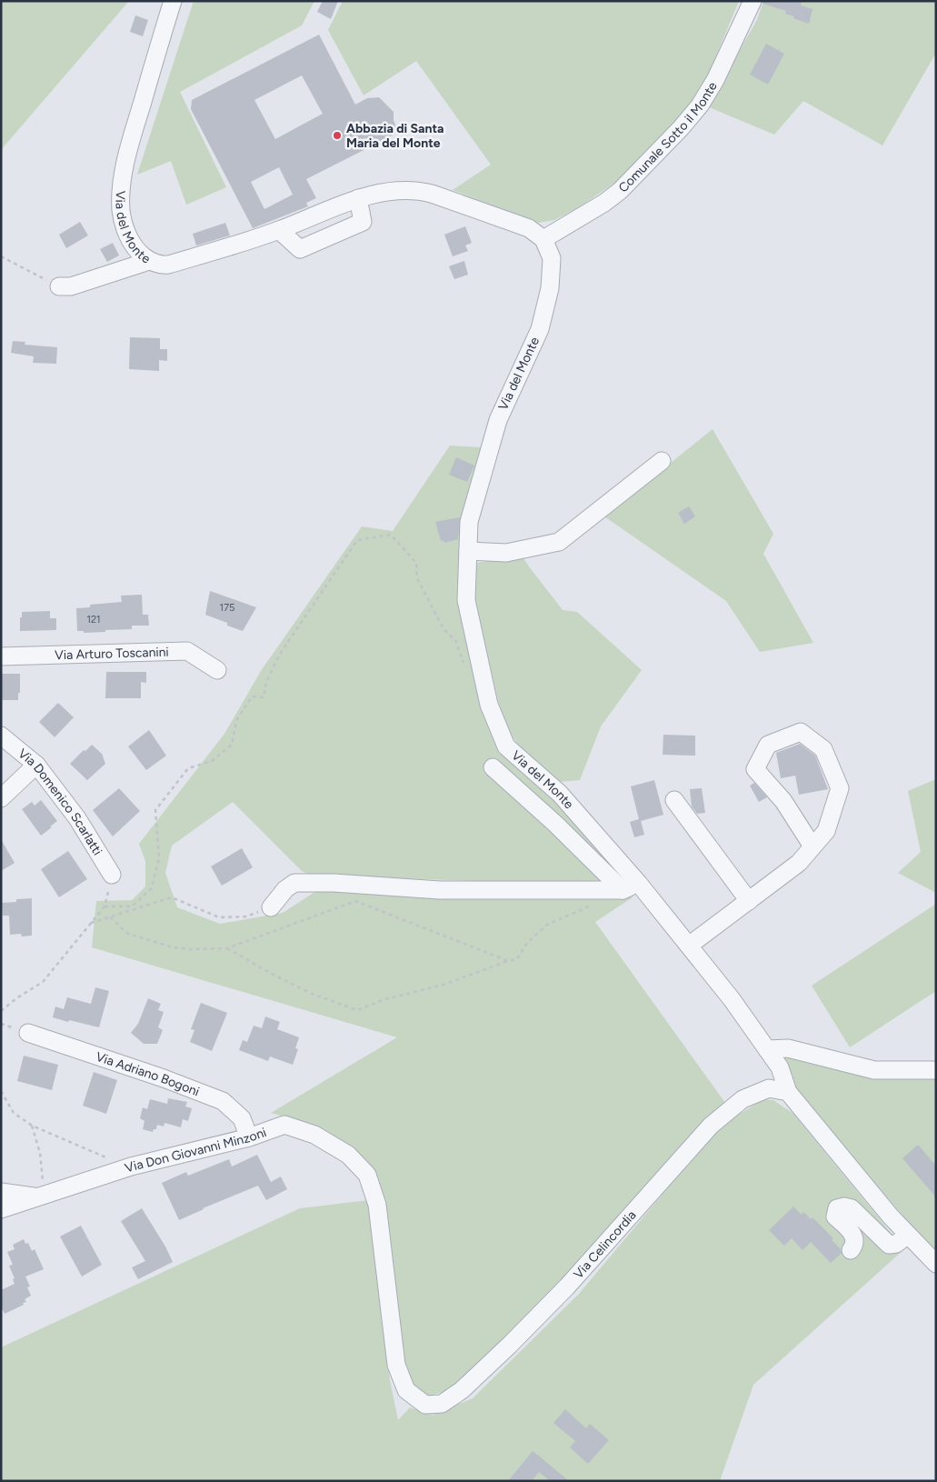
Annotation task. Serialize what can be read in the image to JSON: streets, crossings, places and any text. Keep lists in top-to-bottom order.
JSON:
{
  "streets": {
    "street": [
      "Comunale Sotto il Monte",
      "Via del Monte",
      "Via Arturo Toscanini",
      "Via Domenico Scarlatti",
      "Via Adriano Bogoni",
      "Via Don Giovanni Minzoni",
      "Via Celincordia"
    ]
  },
  "crossings": [
    ["Comunale Sotto il Monte", "Via del Monte"],
    ["Via del Monte", "Via Celincordia"],
    ["Via Adriano Bogoni", "Via Don Giovanni Minzoni"],
    ["Via Don Giovanni Minzoni", "Via Celincordia"]
  ],
  "places": ["Abbazia di Santa Maria del Monte"],
  "house_numbers": ["175", "121"]
}
